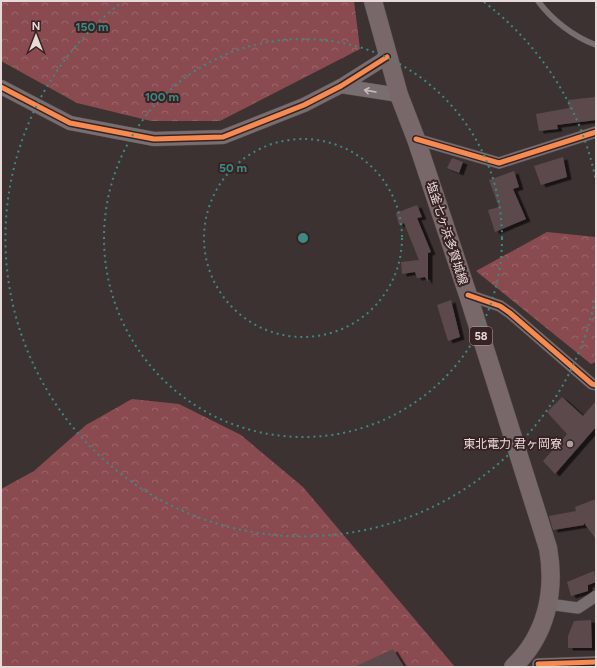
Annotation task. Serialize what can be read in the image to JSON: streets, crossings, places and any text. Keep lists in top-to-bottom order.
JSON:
{
  "streets": {
    "main road": ["塩釜七ヶ浜多賀城線", "58"]
  },
  "places": ["東北電力 君ヶ岡寮"],
  "north": "top",
  "rings": ["150 m", "100 m", "50 m"]
}
